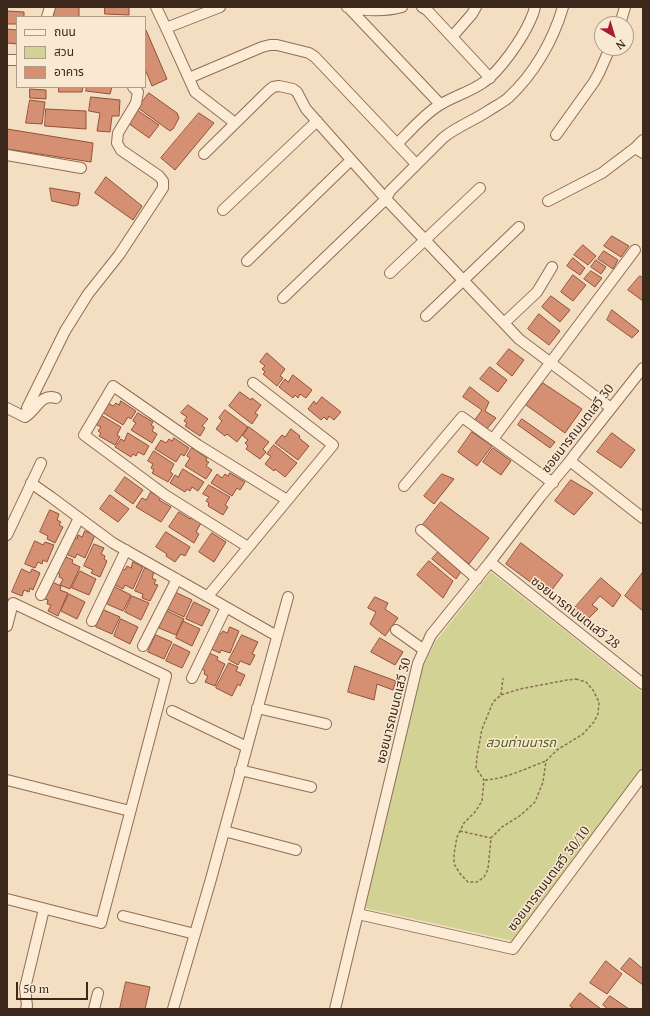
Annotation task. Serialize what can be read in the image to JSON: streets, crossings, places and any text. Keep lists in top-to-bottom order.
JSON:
{
  "streets": {
    "street": ["ซอยนารถมนตเสวี 30", "ซอยนารถมนตเสวี 28", "ซอยนารถมนตเสวี 30/10"]
  },
  "crossings": [
    ["ซอยนารถมนตเสวี 30", "ซอยนารถมนตเสวี 28"],
    ["ซอยนารถมนตเสวี 30", "ซอยนารถมนตเสวี 30/10"]
  ],
  "parks": ["สวนท่านนารถ"],
  "legend": ["ถนน", "สวน", "อาคาร"],
  "scale_bar": "50 m",
  "north": "bottom right"
}
